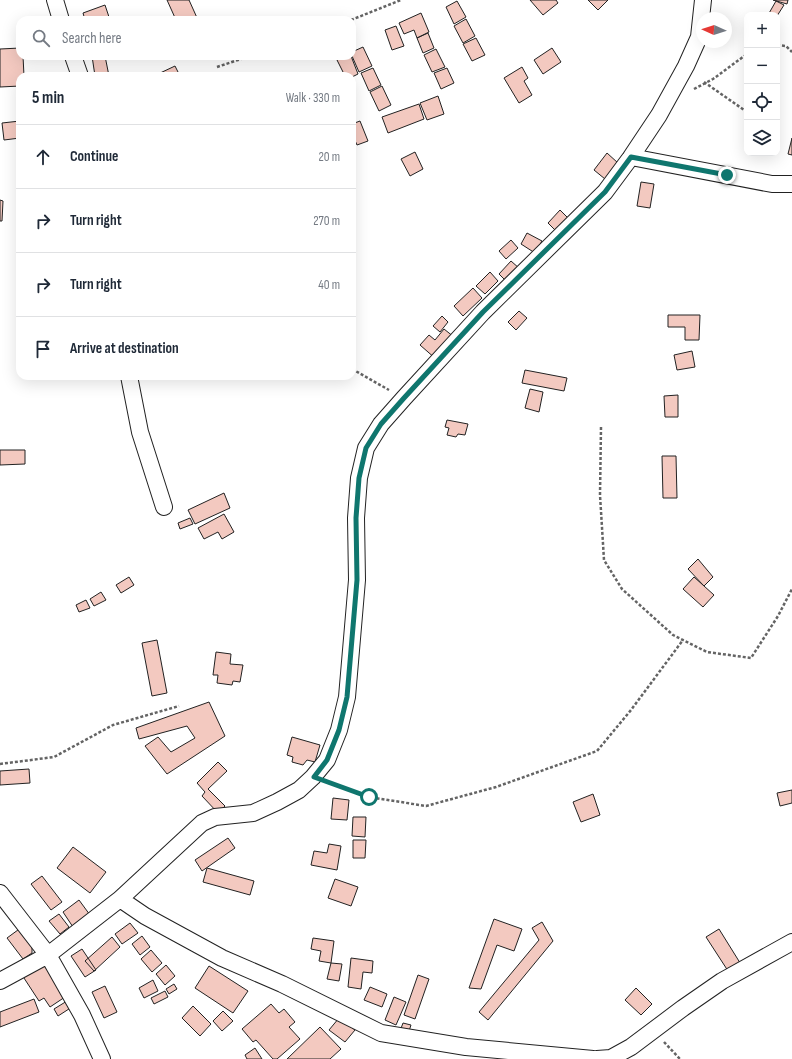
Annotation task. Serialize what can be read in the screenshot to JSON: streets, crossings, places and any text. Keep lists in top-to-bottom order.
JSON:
{
  "north": "left",
  "page": {
    "map_buttons": ["+", "−"],
    "search": "Search here",
    "heading": ["5 min", "Walk · 330 m"],
    "list": [
      ["Continue", "20 m"],
      ["Turn right", "270 m"],
      ["Turn right", "40 m"],
      "Arrive at destination"
    ]
  }
}
